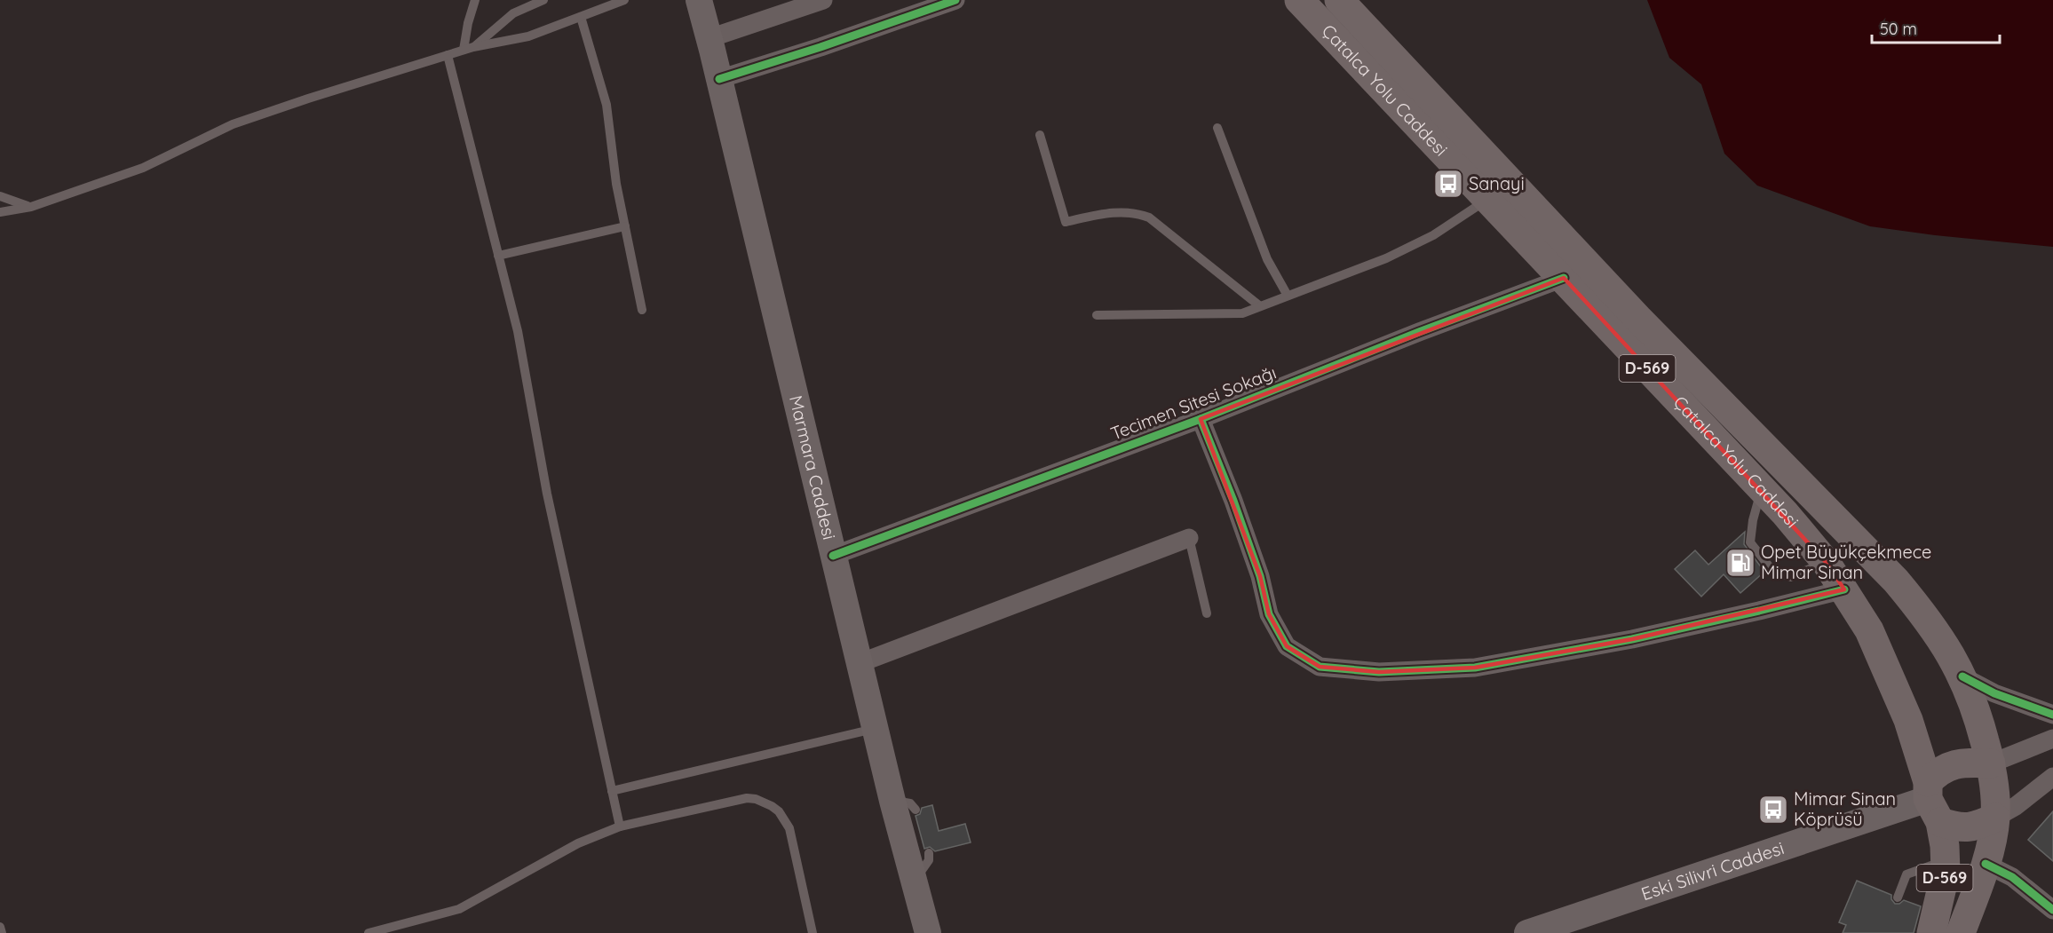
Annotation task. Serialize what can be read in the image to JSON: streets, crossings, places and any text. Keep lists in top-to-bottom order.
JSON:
{
  "streets": {
    "highway": ["Çatalca Yolu Caddesi", "D-569"],
    "main road": ["Marmara Caddesi", "Eski Silivri Caddesi"],
    "street": ["Tecimen Sitesi Sokağı"]
  },
  "crossings": [
    ["Çatalca Yolu Caddesi", "D-569"],
    ["Çatalca Yolu Caddesi", "Tecimen Sitesi Sokağı"],
    ["Çatalca Yolu Caddesi", "Eski Silivri Caddesi"],
    ["D-569", "Eski Silivri Caddesi"],
    ["Tecimen Sitesi Sokağı", "Marmara Caddesi"]
  ],
  "places": {
    "bus stop": ["Sanayi", "Mimar Sinan Köprüsü"],
    "fuel station": ["Opet Büyükçekmece Mimar Sinan"]
  },
  "scale_bar": "50 m"
}
